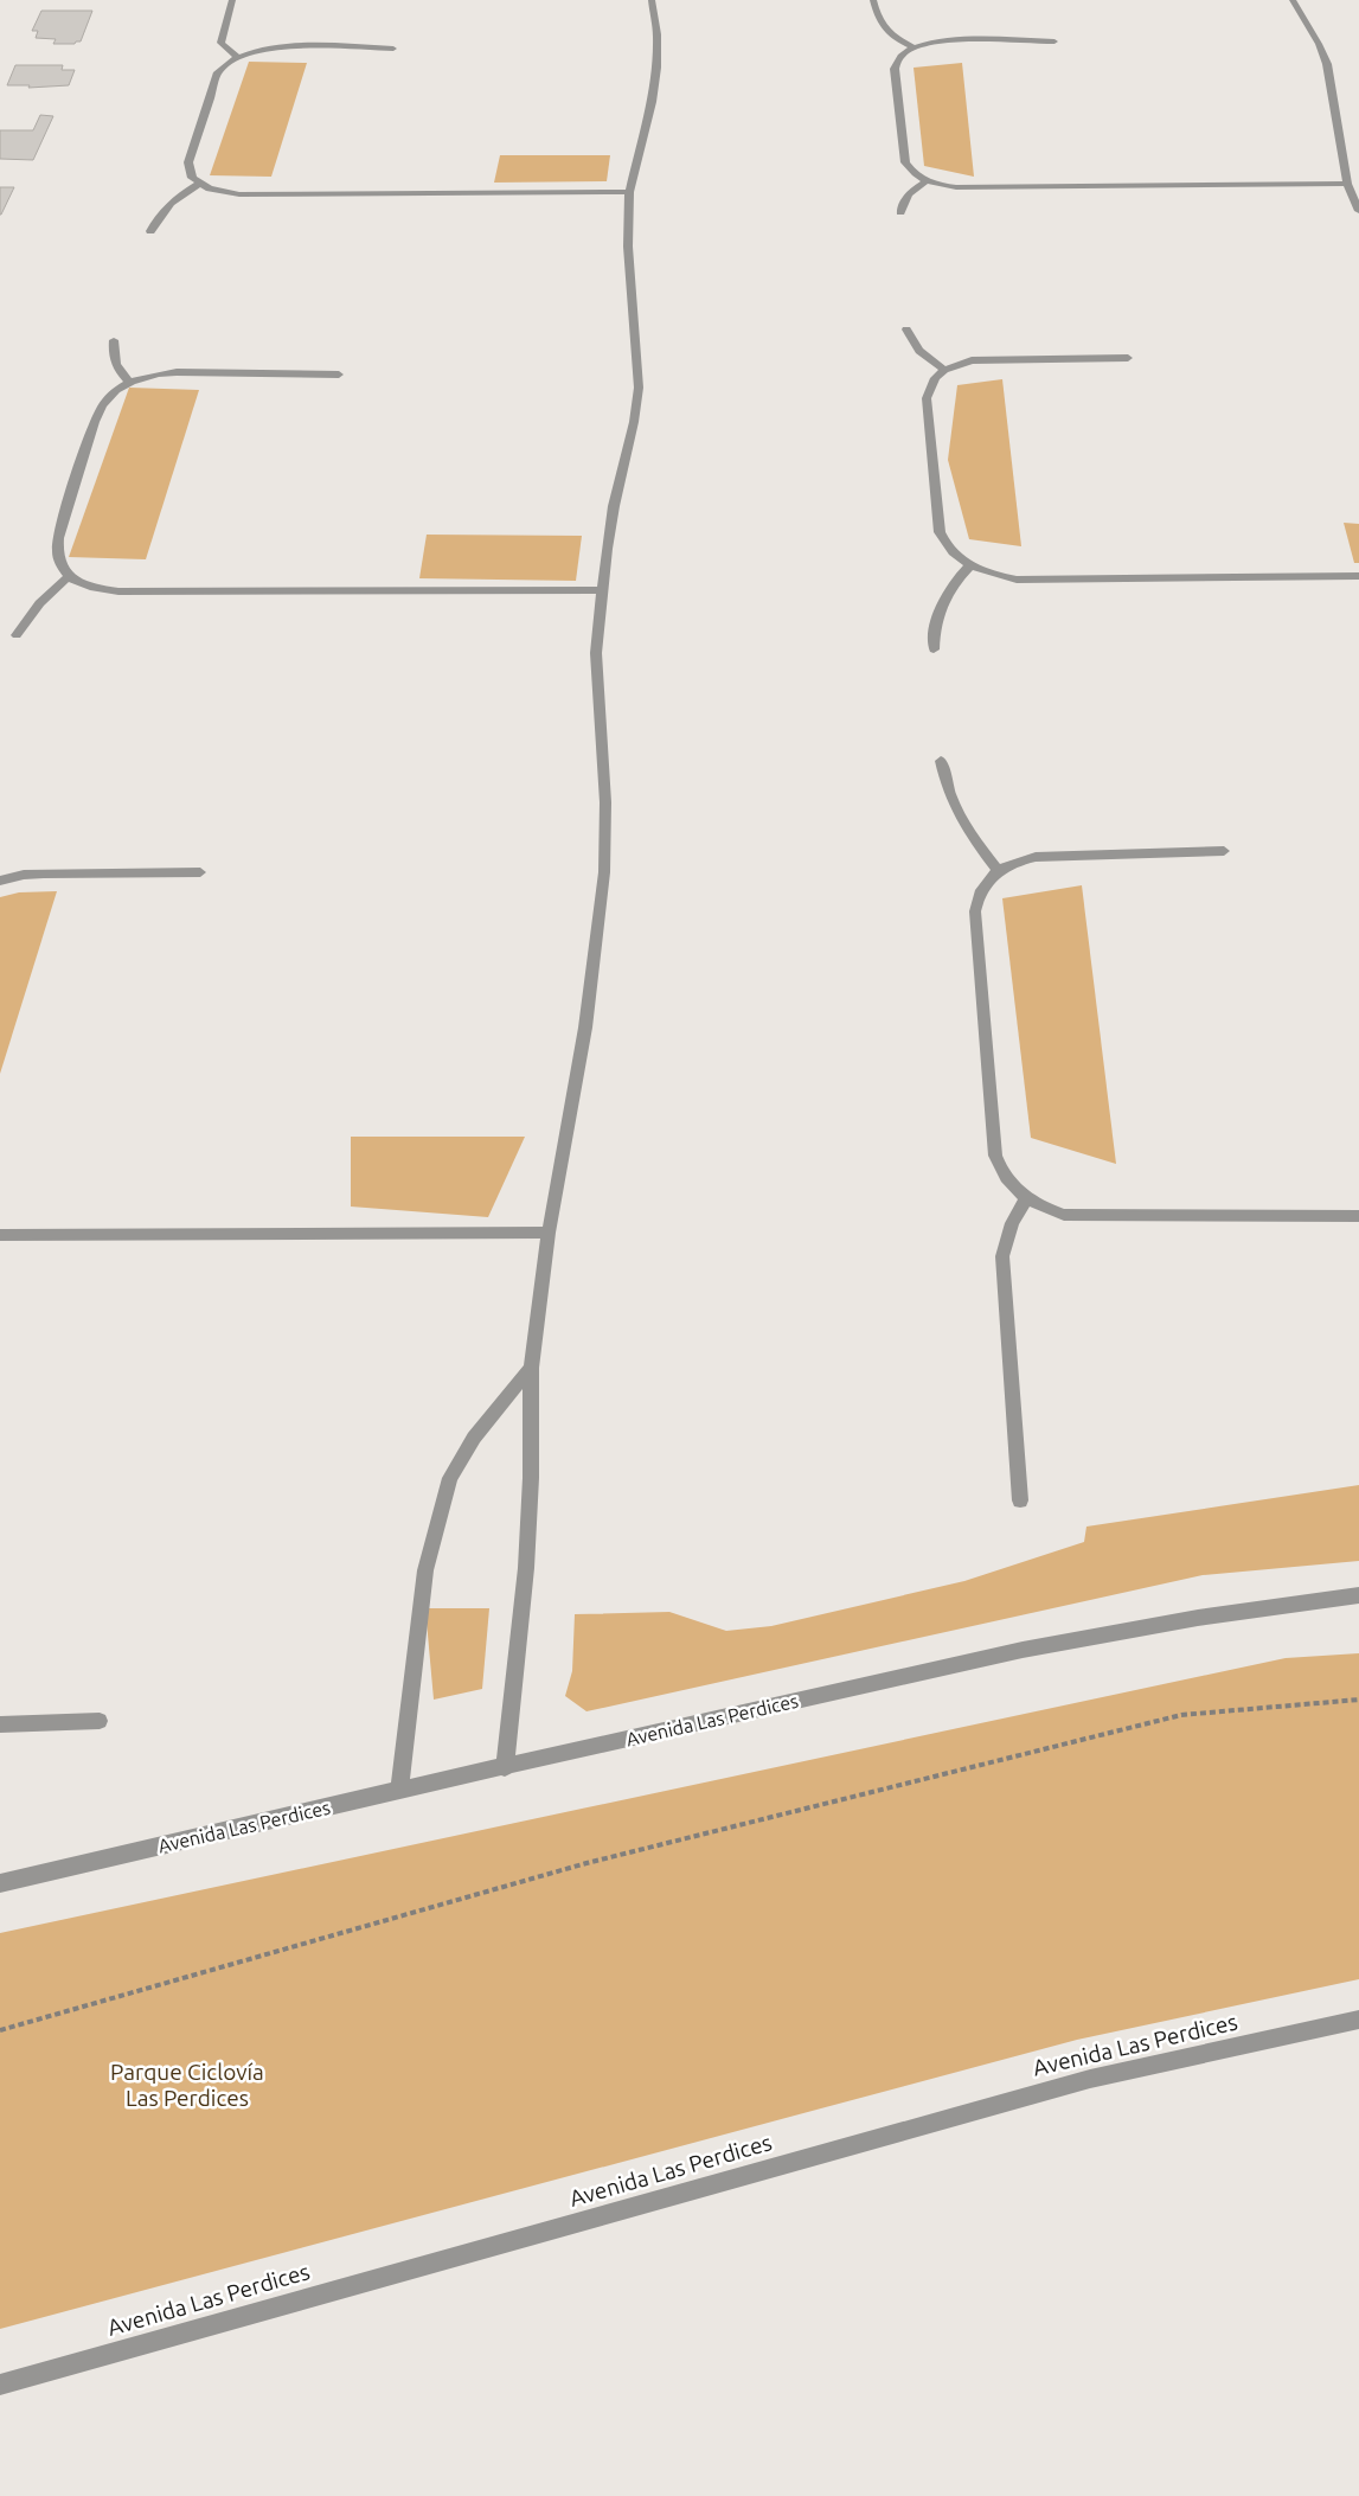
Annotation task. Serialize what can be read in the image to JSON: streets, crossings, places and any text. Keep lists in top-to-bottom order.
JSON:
{
  "streets": {
    "street": ["Avenida Las Perdices"]
  },
  "parks": ["Parque Ciclovía Las Perdices"]
}
